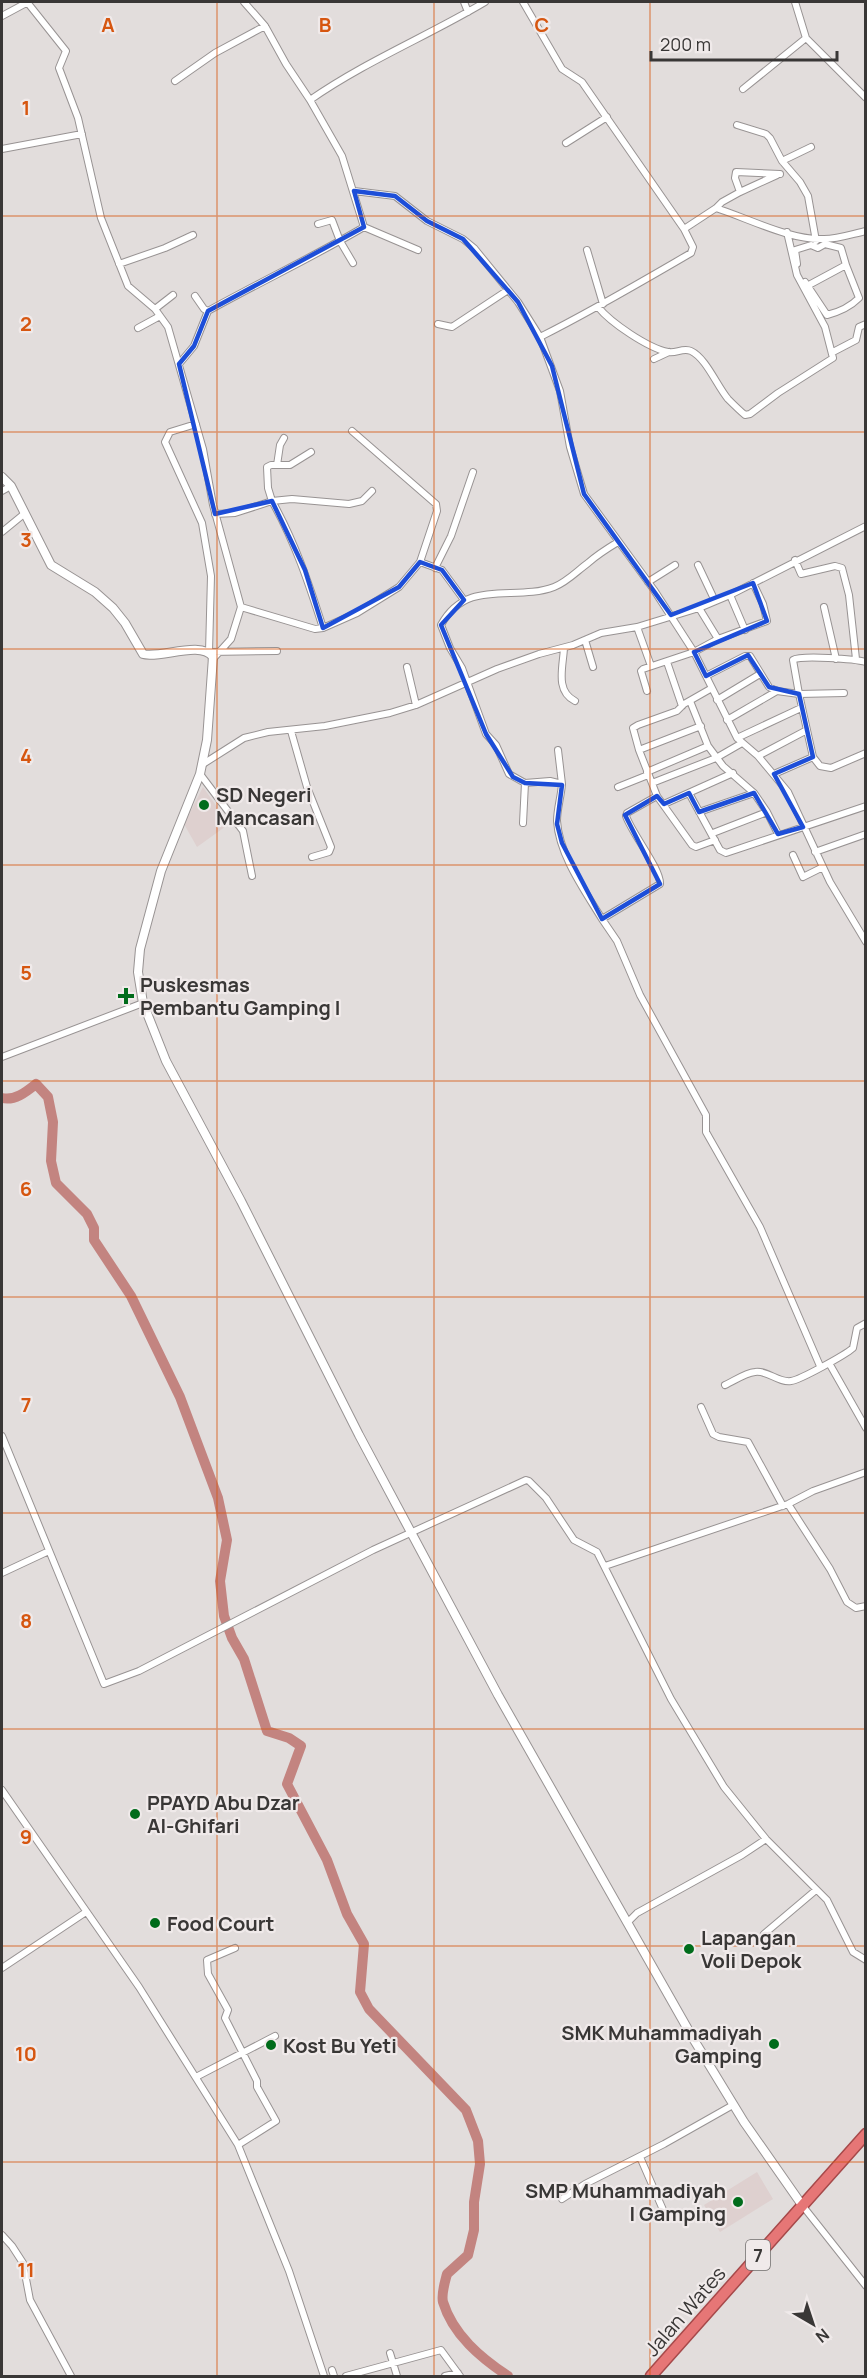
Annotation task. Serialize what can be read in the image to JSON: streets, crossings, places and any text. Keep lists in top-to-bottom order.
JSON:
{
  "streets": {
    "highway": ["7", "Jalan Wates"]
  },
  "places": {
    "other": [
      "SD Negeri Mancasan",
      "PPAYD Abu Dzar Al-Ghifari",
      "Food Court",
      "Lapangan Voli Depok",
      "SMK Muhammadiyah Gamping",
      "Kost Bu Yeti",
      "SMP Muhammadiyah I Gamping"
    ],
    "health": ["Puskesmas Pembantu Gamping I"]
  },
  "scale_bar": "200 m",
  "north": "bottom right",
  "grid": {
    "columns": ["A", "B", "C"],
    "rows": [
      "1",
      "2",
      "3",
      "4",
      "5",
      "6",
      "7",
      "8",
      "9",
      "10",
      "11"
    ]
  }
}
